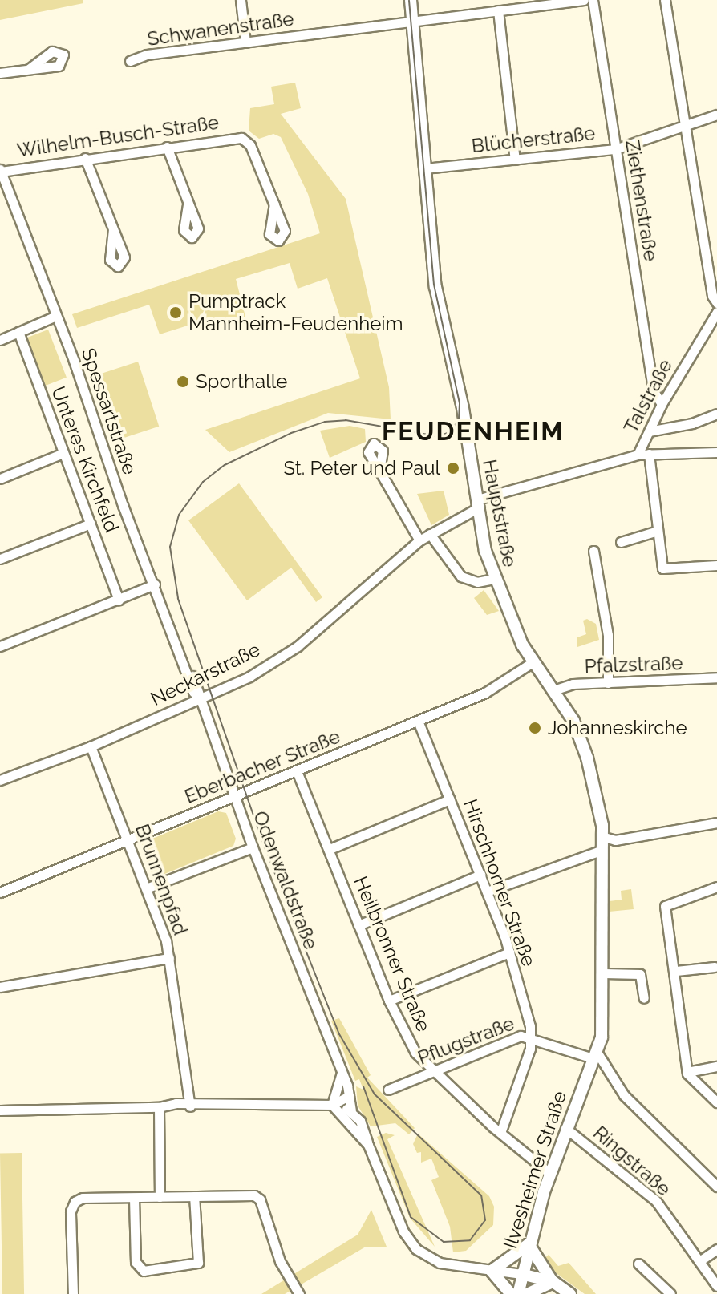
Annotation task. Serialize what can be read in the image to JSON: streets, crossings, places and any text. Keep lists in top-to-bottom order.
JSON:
{
  "streets": {
    "street": [
      "Schwanenstraße",
      "Wilhelm-Busch-Straße",
      "Blücherstraße",
      "Ziethenstraße",
      "Talstraße",
      "Spessartstraße",
      "Unteres Kirchfeld",
      "Hauptstraße",
      "Pfalzstraße",
      "Neckarstraße",
      "Eberbacher Straße",
      "Brunnenpfad",
      "Odenwaldstraße",
      "Hirschhorner Straße",
      "Heilbronner Straße",
      "Pflugstraße",
      "Ringstraße",
      "Ilvesheimer Straße"
    ]
  },
  "crossings": [
    ["Schwanenstraße", "Hauptstraße"],
    ["Wilhelm-Busch-Straße", "Spessartstraße"],
    ["Blücherstraße", "Ziethenstraße"],
    ["Blücherstraße", "Hauptstraße"],
    ["Ziethenstraße", "Talstraße"],
    ["Talstraße", "Hauptstraße"],
    ["Talstraße", "Neckarstraße"],
    ["Spessartstraße", "Neckarstraße"],
    ["Spessartstraße", "Odenwaldstraße"],
    ["Hauptstraße", "Pfalzstraße"],
    ["Hauptstraße", "Neckarstraße"],
    ["Hauptstraße", "Eberbacher Straße"],
    ["Hauptstraße", "Pflugstraße"],
    ["Hauptstraße", "Ilvesheimer Straße"],
    ["Neckarstraße", "Brunnenpfad"],
    ["Neckarstraße", "Odenwaldstraße"],
    ["Eberbacher Straße", "Brunnenpfad"],
    ["Eberbacher Straße", "Odenwaldstraße"],
    ["Eberbacher Straße", "Hirschhorner Straße"],
    ["Eberbacher Straße", "Heilbronner Straße"],
    ["Odenwaldstraße", "Ilvesheimer Straße"],
    ["Hirschhorner Straße", "Pflugstraße"],
    ["Heilbronner Straße", "Pflugstraße"],
    ["Heilbronner Straße", "Ilvesheimer Straße"],
    ["Pflugstraße", "Ilvesheimer Straße"],
    ["Ringstraße", "Ilvesheimer Straße"]
  ],
  "districts": ["FEUDENHEIM"],
  "places": [
    "Pumptrack Mannheim-Feudenheim",
    "Sporthalle",
    "St. Peter und Paul",
    "Johanneskirche"
  ]
}
